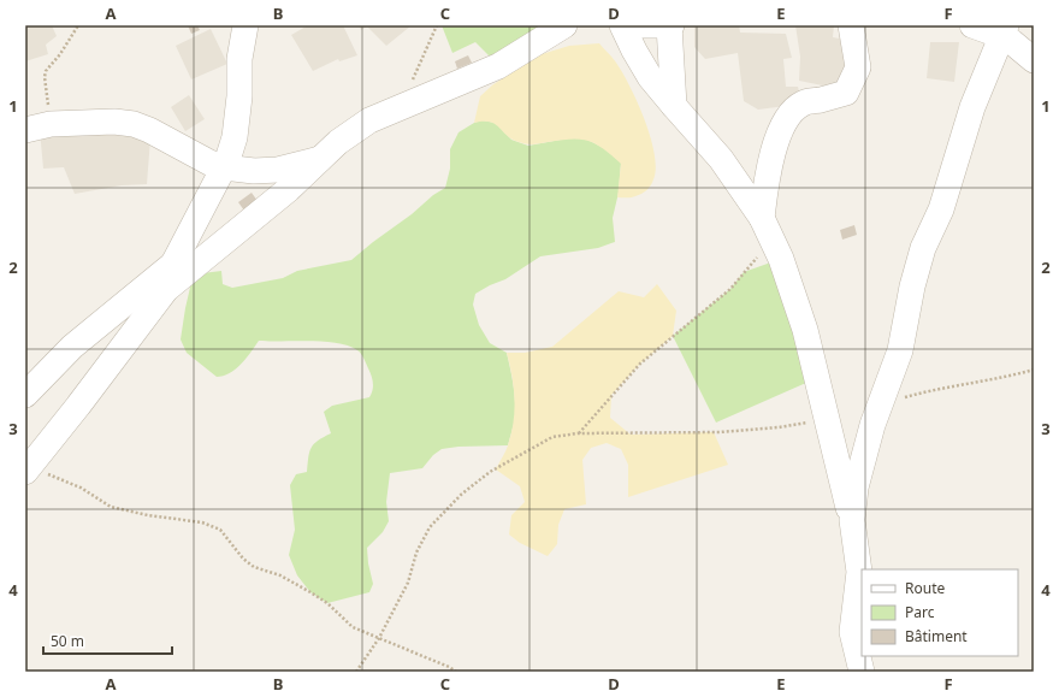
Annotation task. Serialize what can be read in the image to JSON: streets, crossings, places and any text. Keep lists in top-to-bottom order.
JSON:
{
  "legend": ["Route", "Parc", "Bâtiment"],
  "scale_bar": "50 m",
  "grid": {
    "columns": [
      "A",
      "B",
      "C",
      "D",
      "E",
      "F"
    ],
    "rows": [
      "1",
      "2",
      "3",
      "4"
    ]
  }
}
